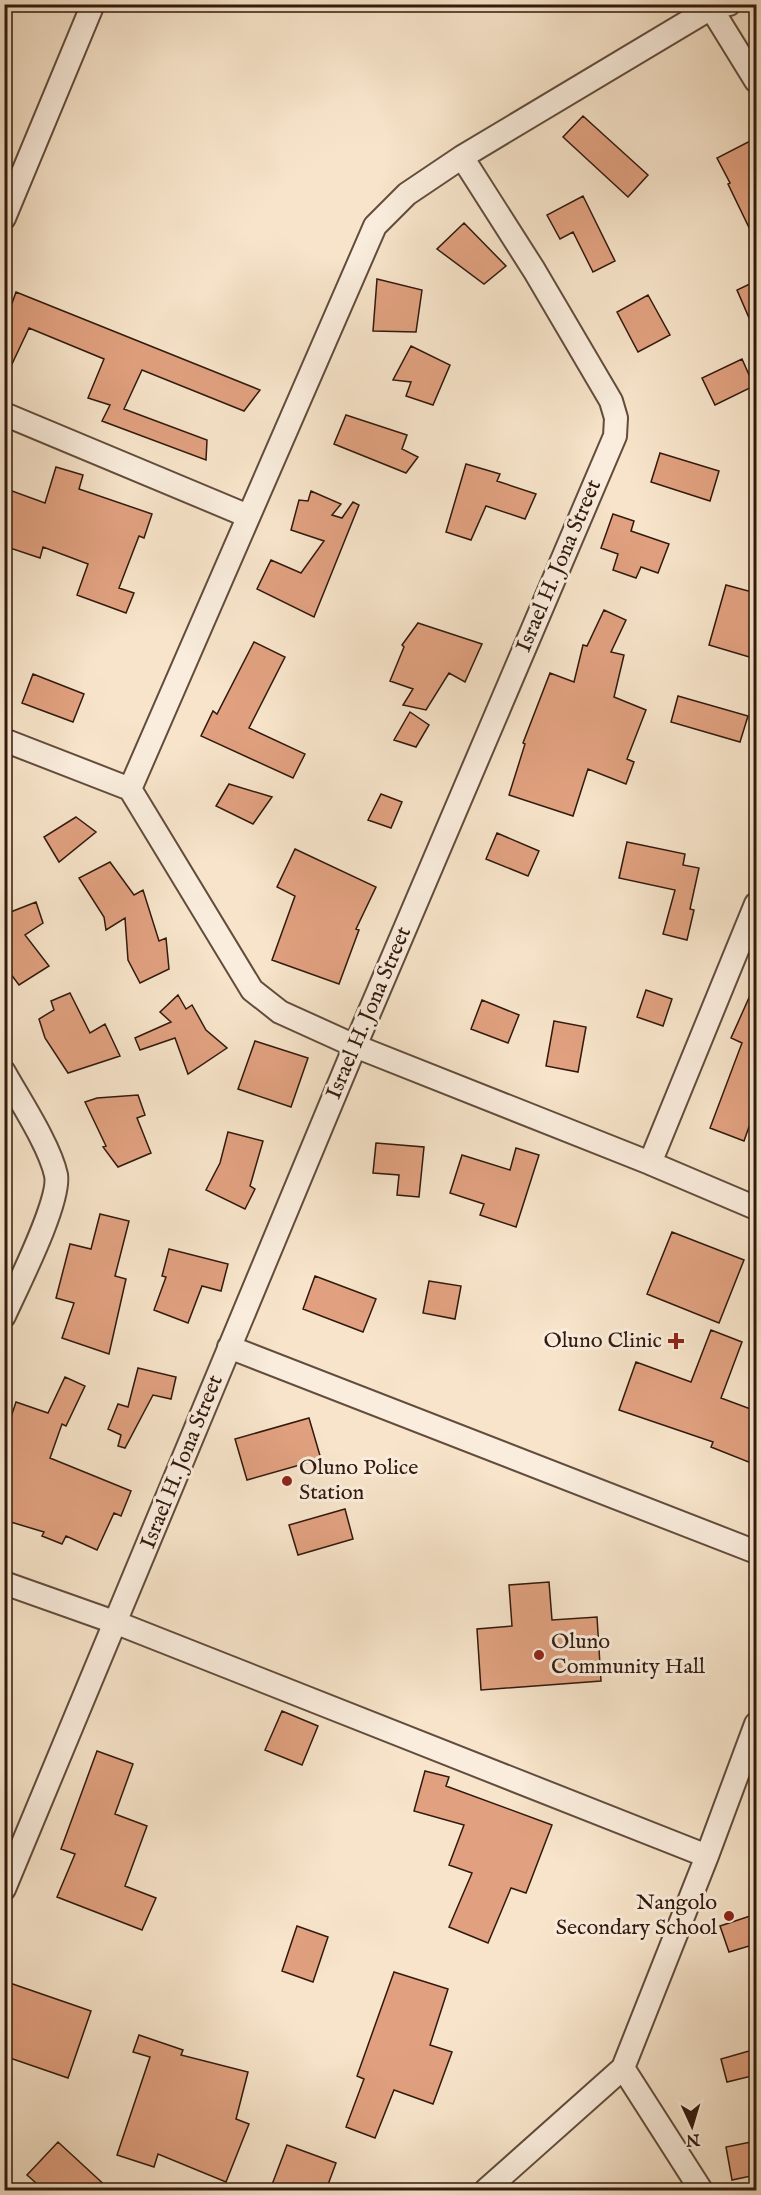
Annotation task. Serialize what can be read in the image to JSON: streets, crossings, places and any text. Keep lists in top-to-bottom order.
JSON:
{
  "streets": {
    "street": ["Israel H. Jona Street"]
  },
  "places": {
    "health": ["Oluno Clinic"],
    "other": ["Oluno Police Station", "Oluno Community Hall", "Nangolo Secondary School"]
  },
  "north": "bottom"
}
